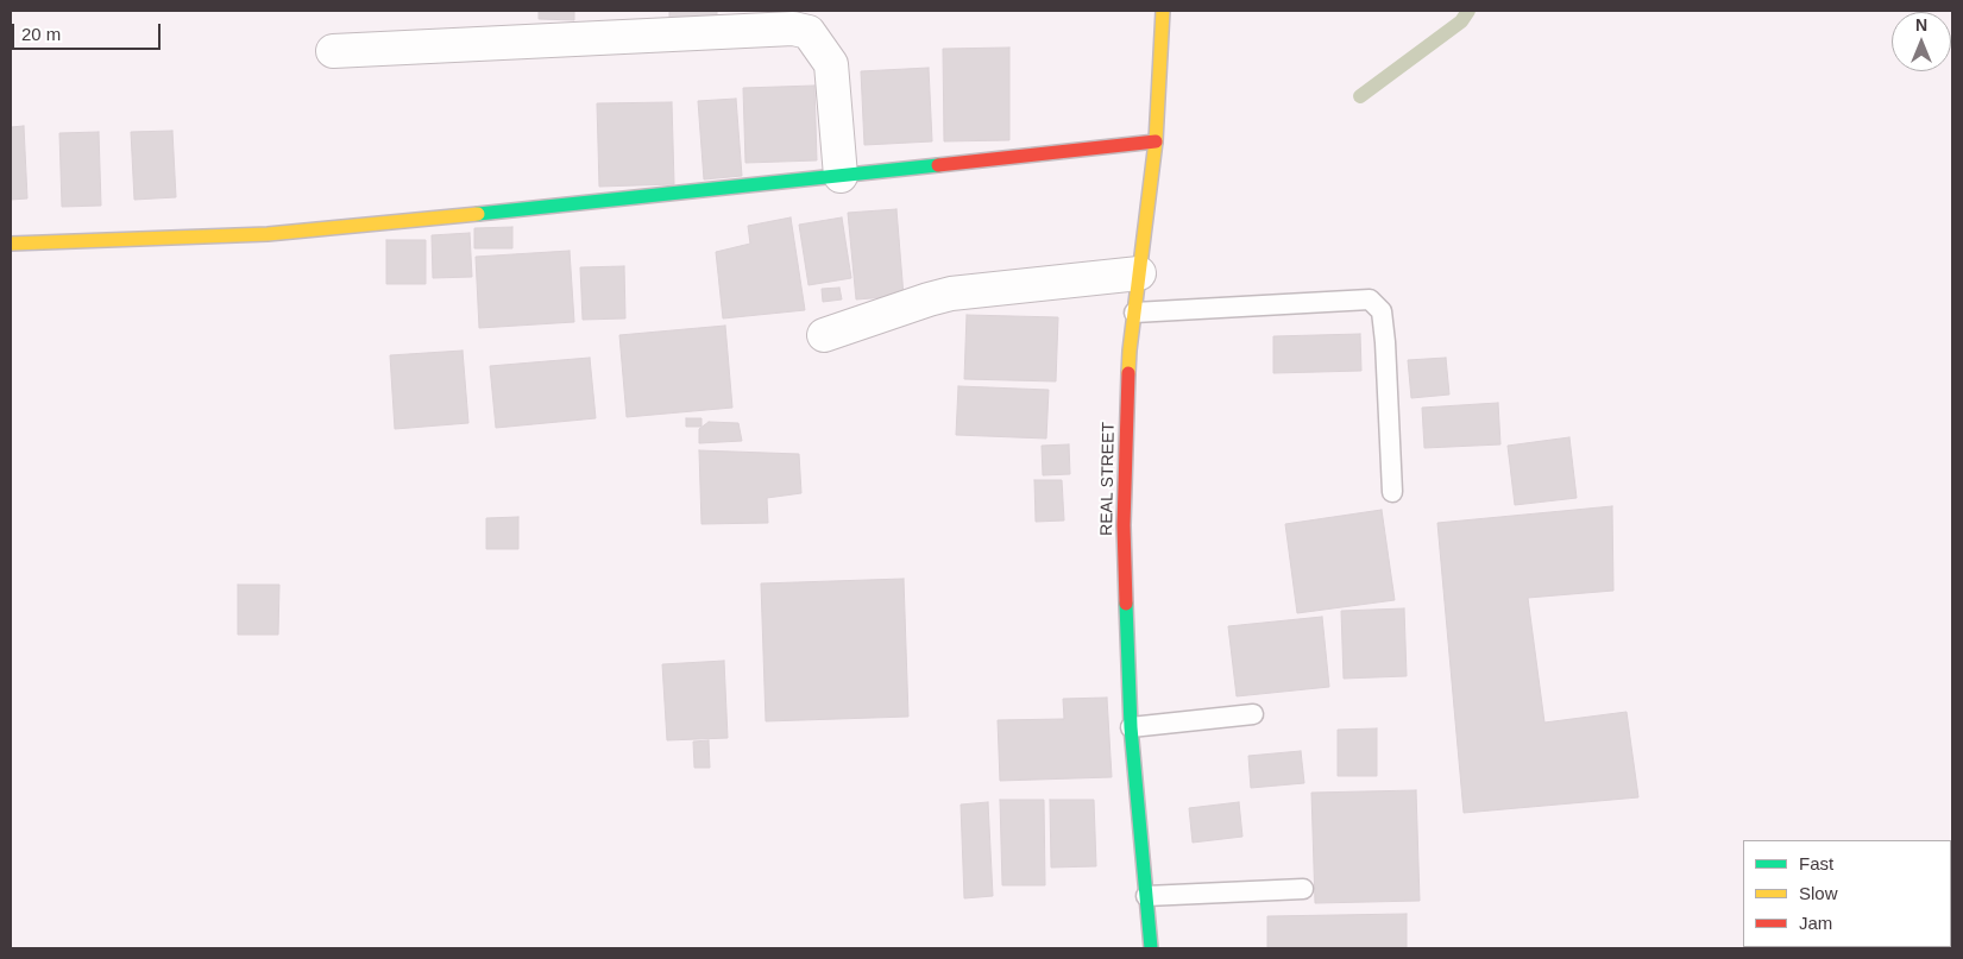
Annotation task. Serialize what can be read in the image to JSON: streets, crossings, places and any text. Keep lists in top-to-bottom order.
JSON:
{
  "streets": {
    "street": ["REAL STREET"]
  },
  "legend": ["Fast", "Slow", "Jam"],
  "scale_bar": "20 m",
  "north": "top"
}
